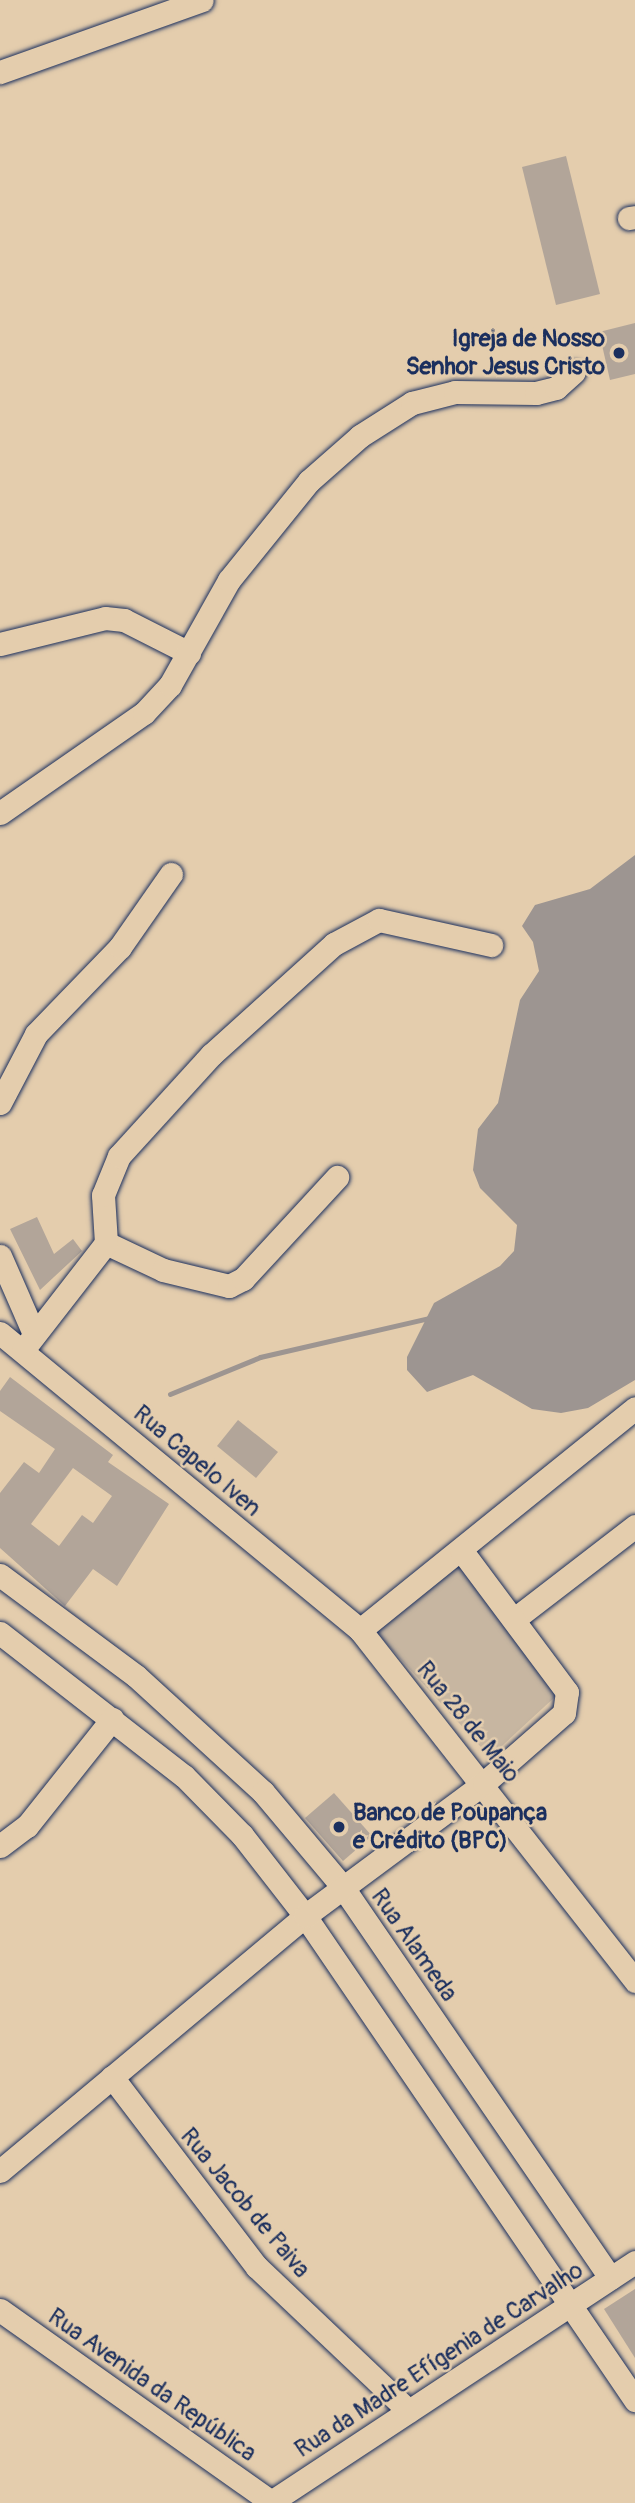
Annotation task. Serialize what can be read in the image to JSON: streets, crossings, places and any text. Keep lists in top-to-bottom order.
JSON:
{
  "streets": {
    "street": [
      "Rua Capelo Iven",
      "Rua 28 de Maio",
      "Rua Alameda",
      "Rua Jacob de Paiva",
      "Rua da Madre Efígenia de Carvalho",
      "Rua Avenida da República"
    ]
  },
  "crossings": [
    ["Rua Capelo Iven", "Rua 28 de Maio"],
    ["Rua Alameda", "Rua da Madre Efígenia de Carvalho"],
    ["Rua Jacob de Paiva", "Rua da Madre Efígenia de Carvalho"],
    ["Rua da Madre Efígenia de Carvalho", "Rua Avenida da República"]
  ],
  "places": ["Igreja de Nosso Senhor Jesus Cristo", "Banco de Poupança e Crédito (BPC)"]
}
